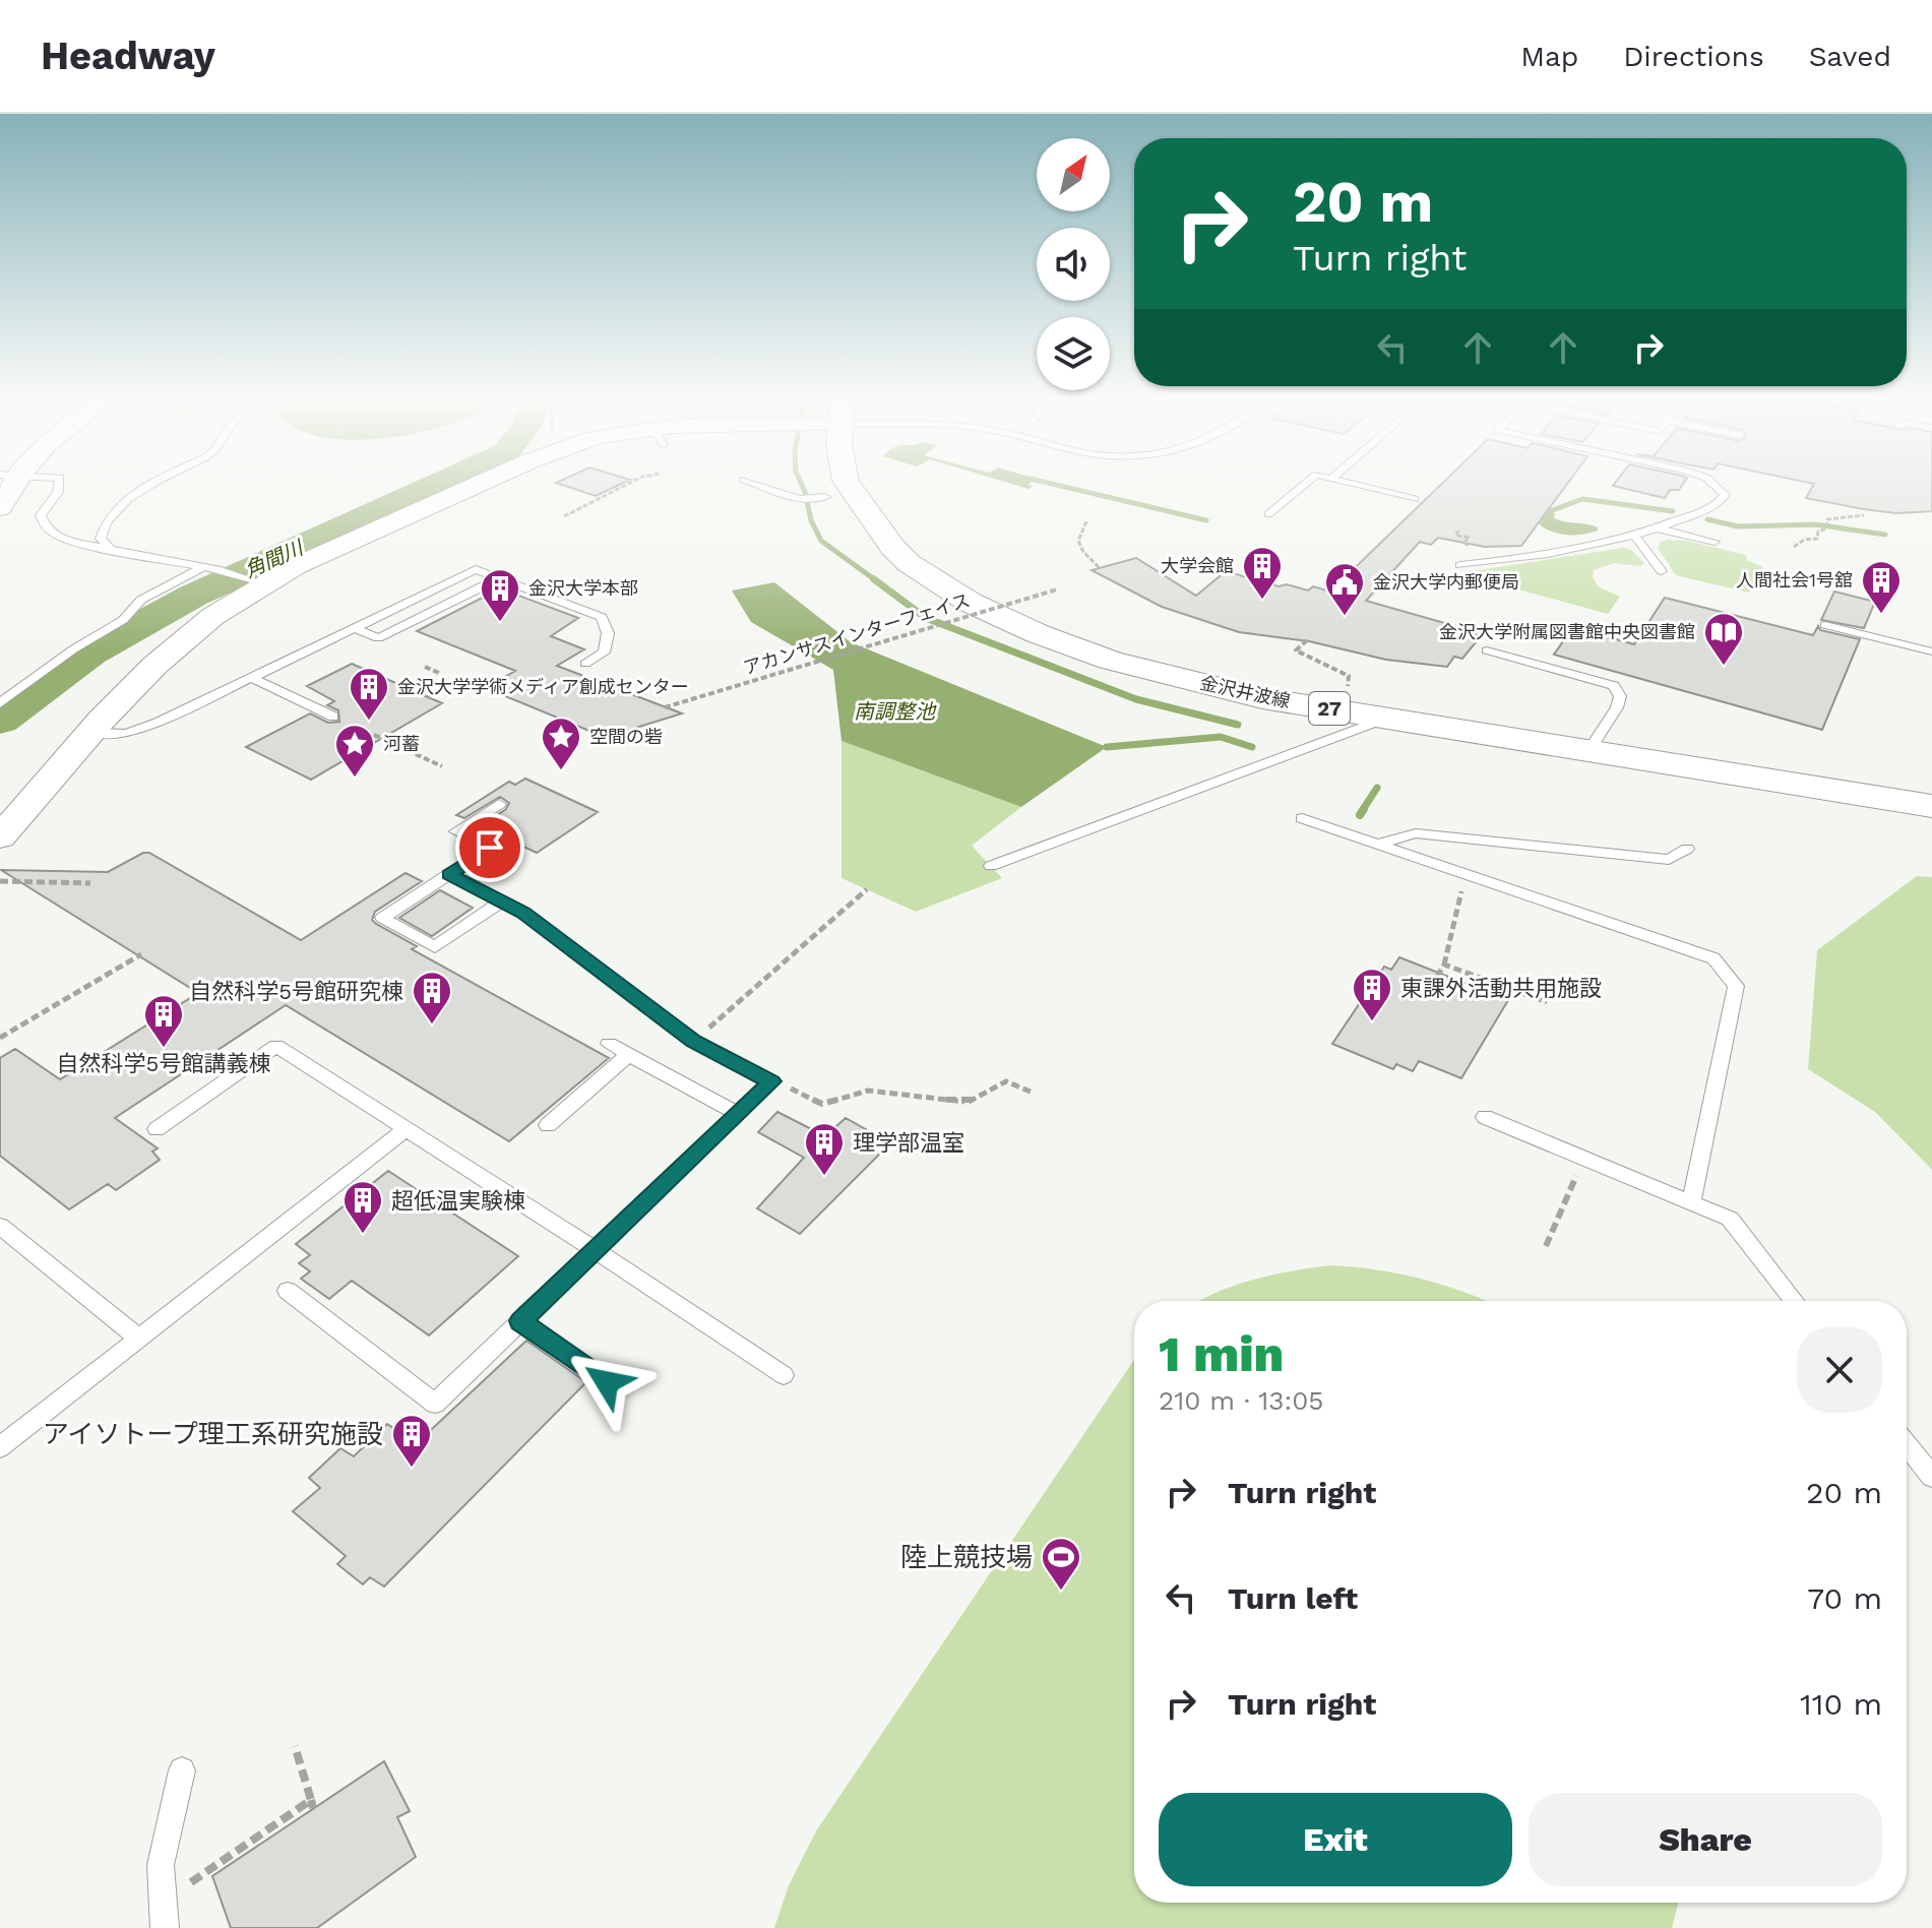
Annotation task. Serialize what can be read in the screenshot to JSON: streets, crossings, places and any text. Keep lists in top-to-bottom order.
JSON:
{
  "streets": {
    "main road": ["金沢井波線", "27"],
    "path": ["アカンサスインターフェイス"]
  },
  "water": ["角間川", "南調整池"],
  "places": {
    "building": [
      "大学会館",
      "人間社会1号舘",
      "金沢大学本部",
      "金沢大学学術メディア創成センター",
      "東課外活動共用施設",
      "自然科学5号館研究棟",
      "自然科学5号館講義棟",
      "理学部温室",
      "超低温実験棟",
      "アイソトープ理工系研究施設"
    ],
    "public building": ["金沢大学内郵便局"],
    "library": ["金沢大学附属図書館中央図書館"],
    "place": ["空間の砦", "河蓄"],
    "sports": ["陸上競技場"]
  },
  "north": "top right",
  "page": {
    "header": "Headway",
    "nav": ["Map", "Directions", "Saved"],
    "turn": ["20 m", "Turn right"],
    "heading": ["1 min", "210 m · 13:05"],
    "list": [
      {
        "name": "Turn right",
        "value": "20 m"
      },
      {
        "name": "Turn left",
        "value": "70 m"
      },
      {
        "name": "Turn right",
        "value": "110 m"
      }
    ],
    "buttons": ["Exit", "Share"]
  }
}
